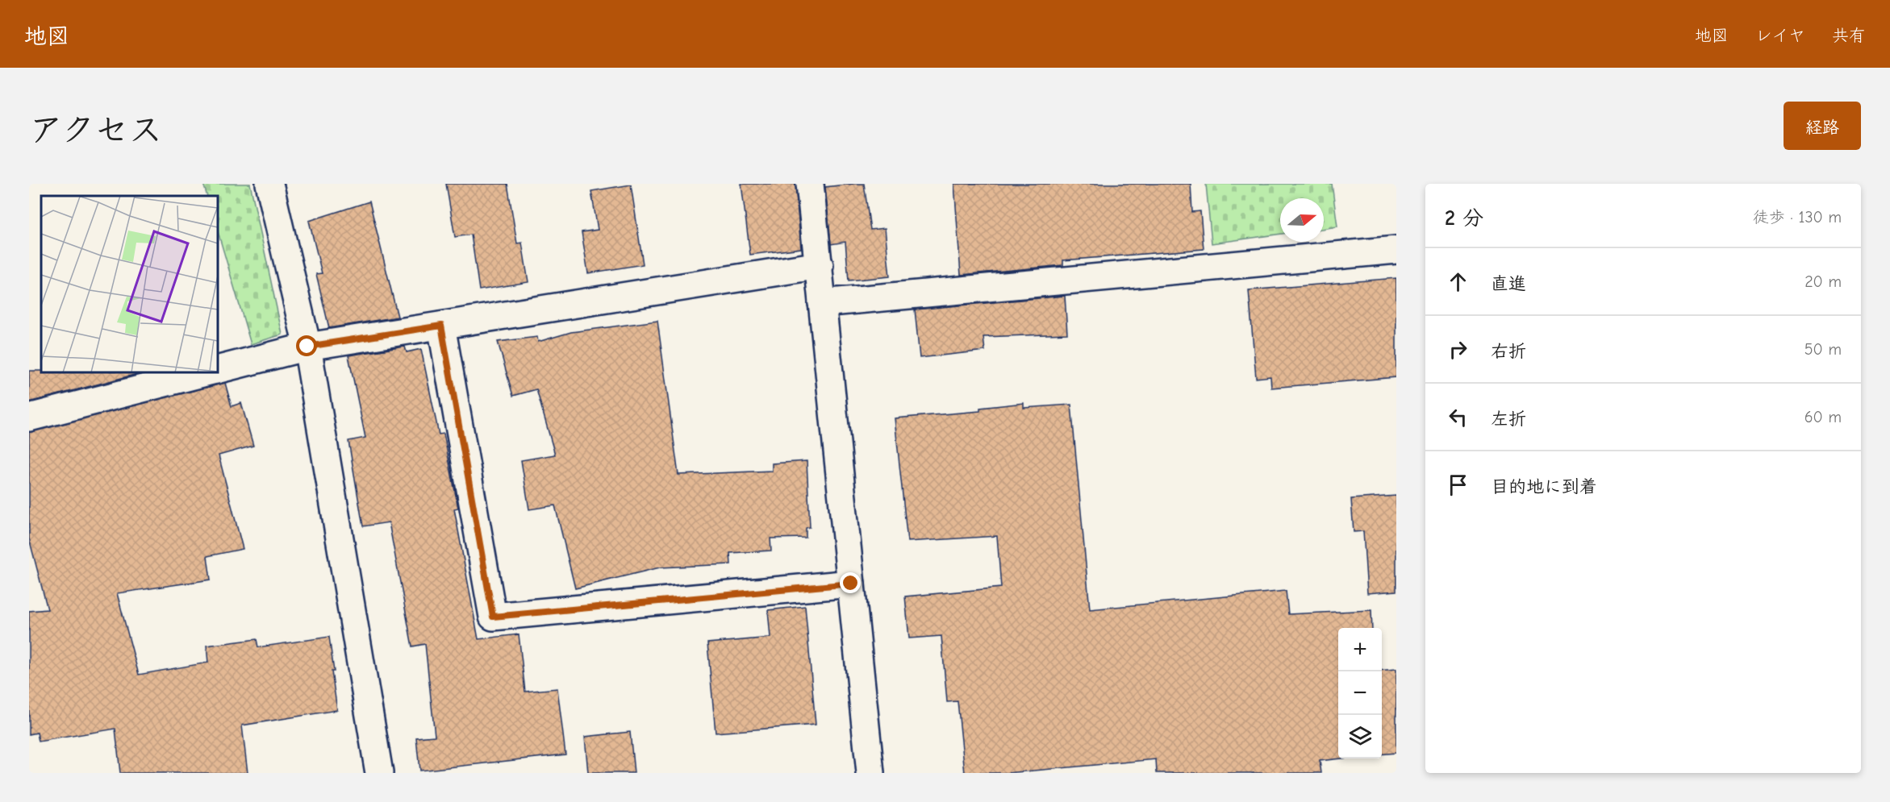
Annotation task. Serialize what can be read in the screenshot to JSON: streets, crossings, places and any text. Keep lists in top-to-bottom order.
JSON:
{
  "north": "right",
  "page": {
    "header": "地図",
    "nav": ["地図", "レイヤ", "共有"],
    "title": "アクセス",
    "buttons": "経路",
    "heading": ["2 分", "徒歩 · 130 m"],
    "list": [
      ["直進", "20 m"],
      ["右折", "50 m"],
      ["左折", "60 m"],
      "目的地に到着"
    ],
    "map_buttons": ["+", "−"]
  }
}
